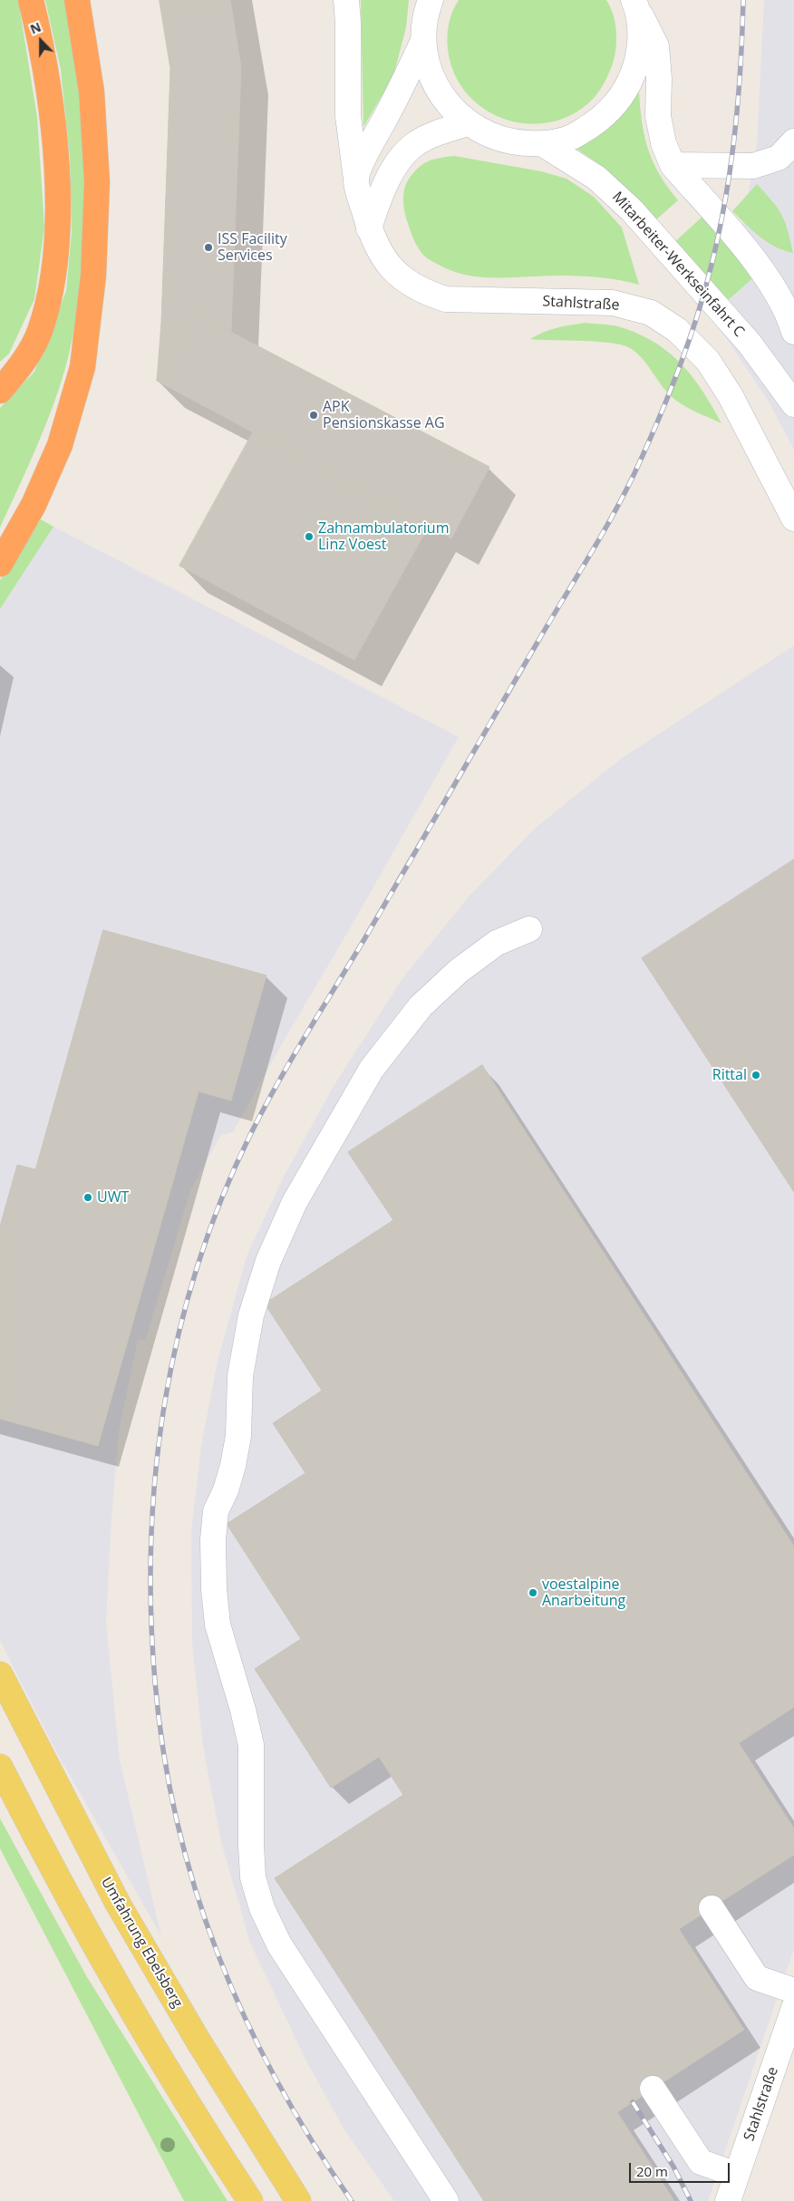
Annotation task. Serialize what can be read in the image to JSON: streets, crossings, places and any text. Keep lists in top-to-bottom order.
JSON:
{
  "streets": {
    "main road": ["Umfahrung Ebelsberg"],
    "street": ["Mitarbeiter-Werkseinfahrt C", "Stahlstraße"]
  },
  "places": [
    "ISS Facility Services",
    "APK Pensionskasse AG",
    "Zahnambulatorium Linz Voest",
    "Rittal",
    "UWT",
    "voestalpine Anarbeitung"
  ],
  "scale_bar": "20 m",
  "north": "top"
}
